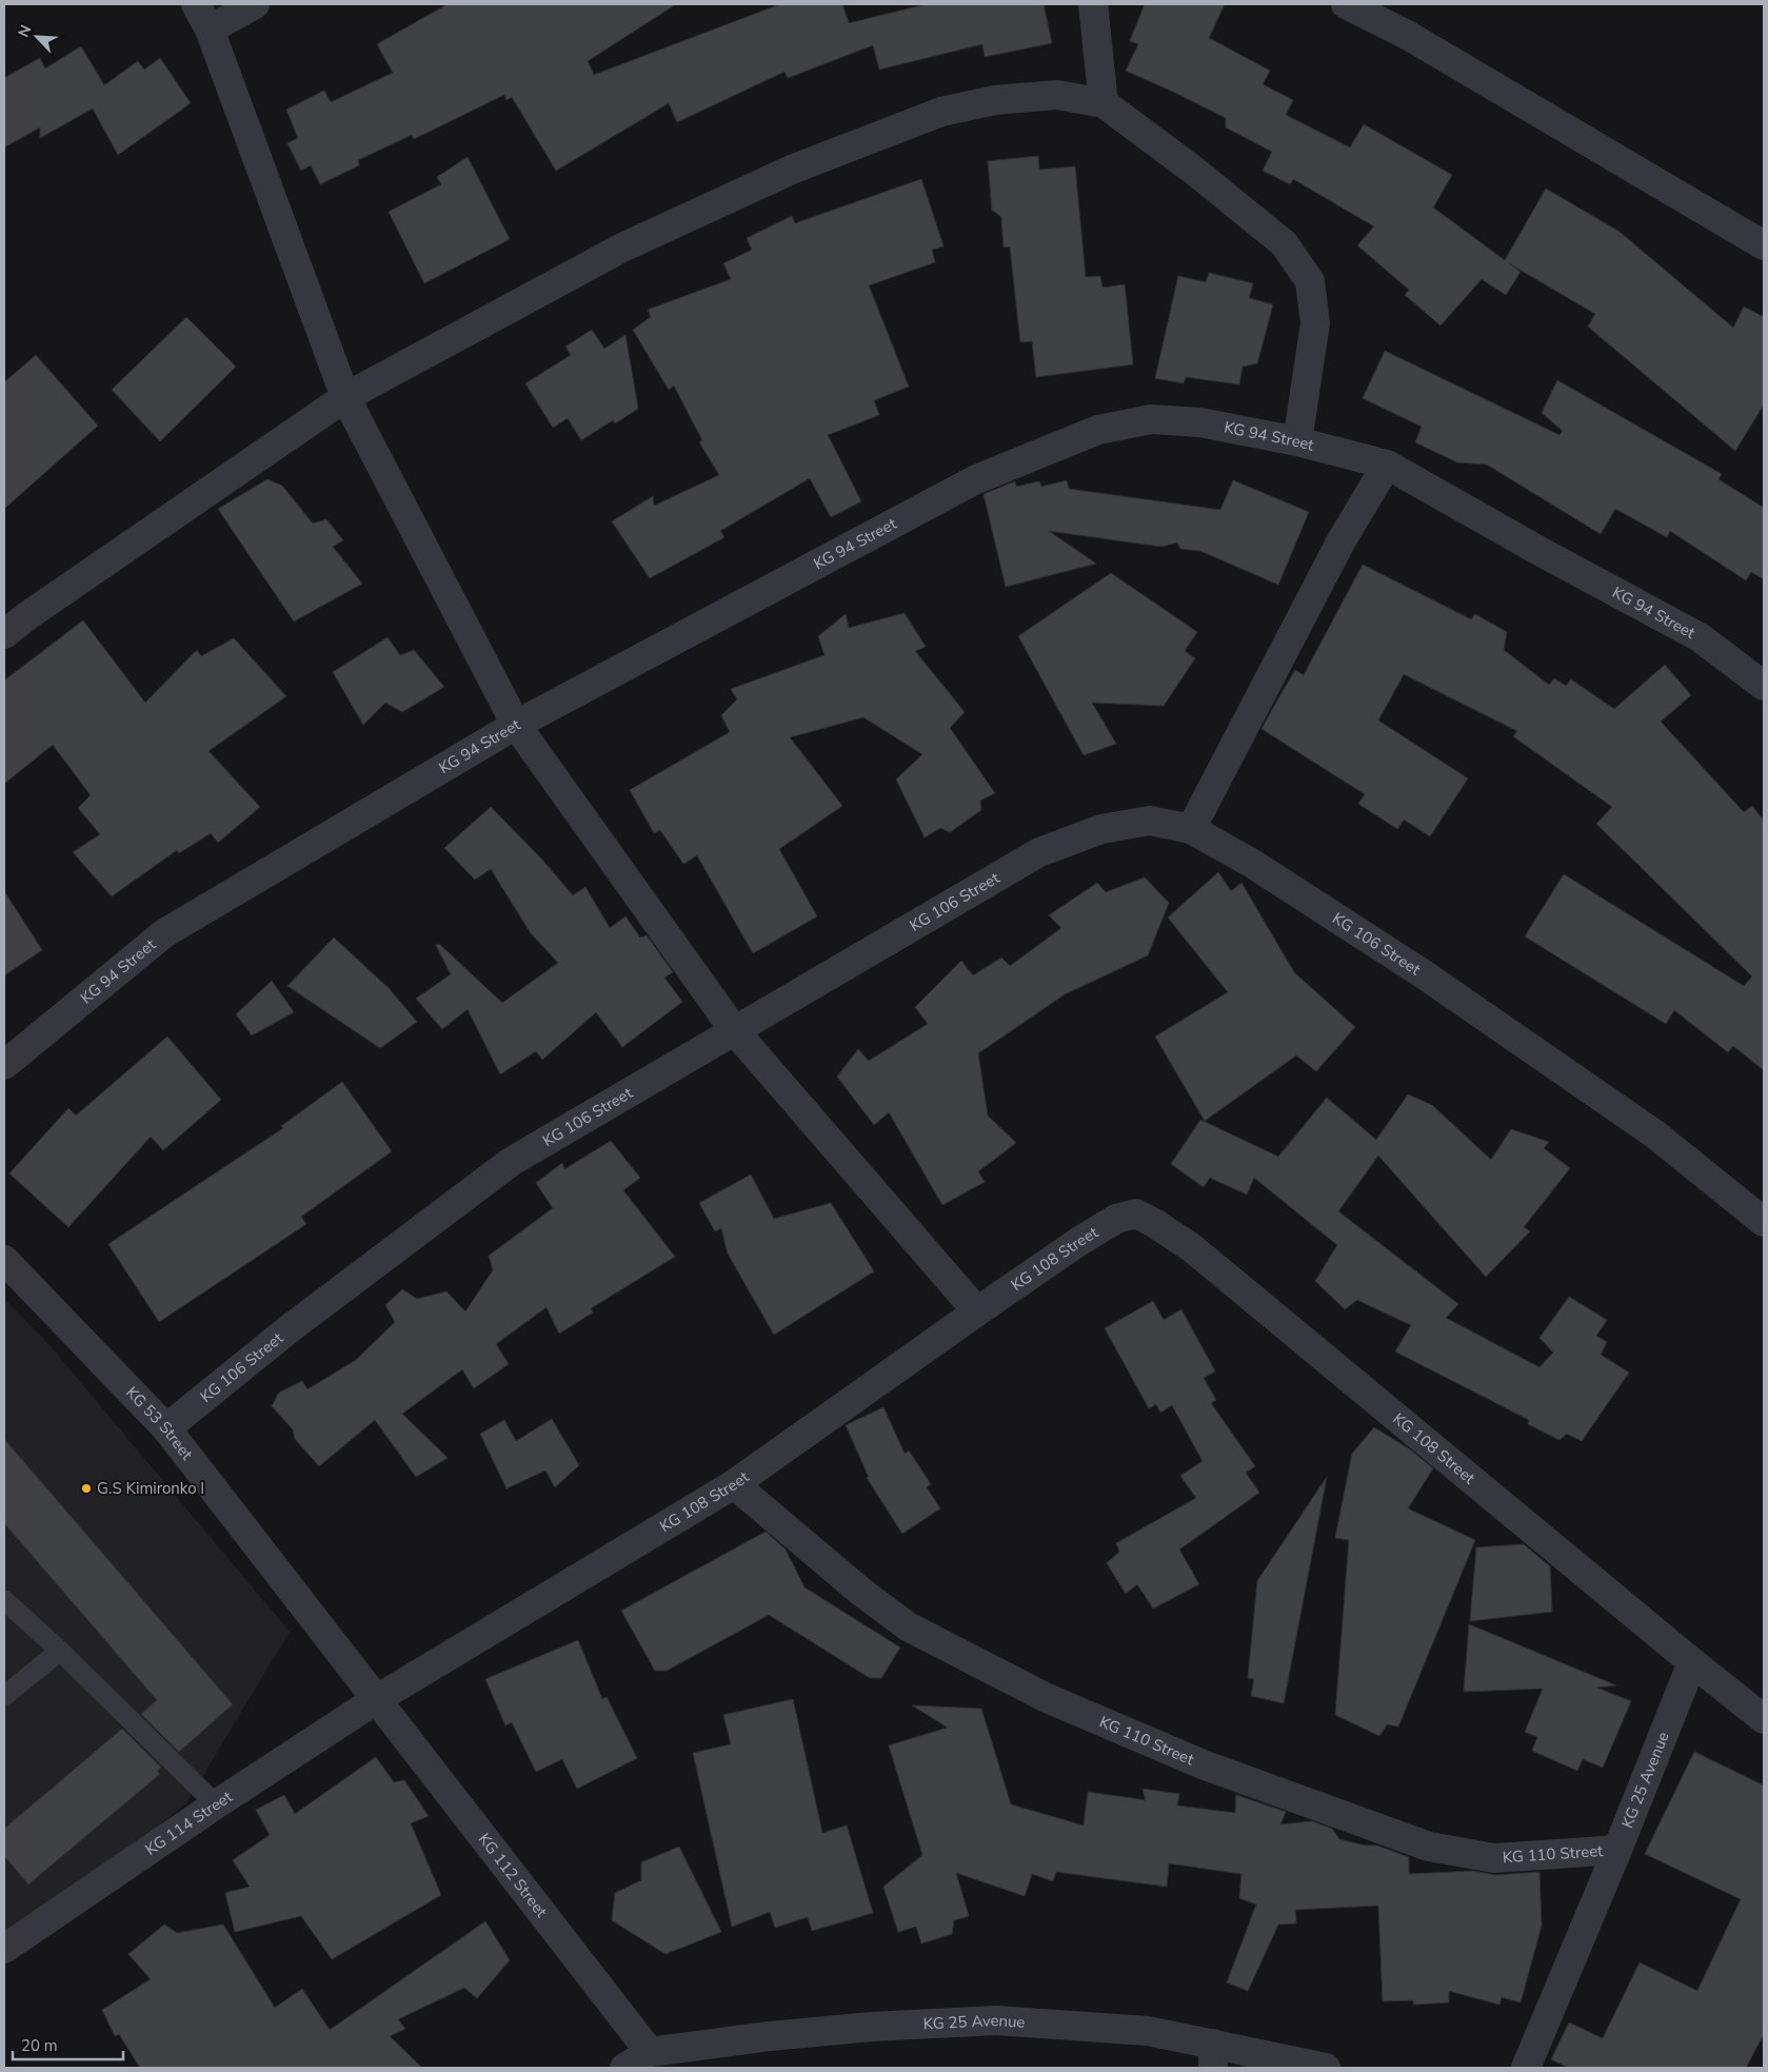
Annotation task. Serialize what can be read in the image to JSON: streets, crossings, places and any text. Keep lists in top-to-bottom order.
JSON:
{
  "streets": {
    "street": [
      "KG 94 Street",
      "KG 106 Street",
      "KG 108 Street",
      "KG 53 Street",
      "KG 110 Street",
      "KG 25 Avenue",
      "KG 114 Street",
      "KG 112 Street"
    ]
  },
  "crossings": [
    ["KG 106 Street", "KG 53 Street"],
    ["KG 108 Street", "KG 53 Street"],
    ["KG 108 Street", "KG 110 Street"],
    ["KG 108 Street", "KG 25 Avenue"],
    ["KG 108 Street", "KG 114 Street"],
    ["KG 108 Street", "KG 112 Street"],
    ["KG 53 Street", "KG 114 Street"],
    ["KG 53 Street", "KG 112 Street"],
    ["KG 110 Street", "KG 25 Avenue"],
    ["KG 25 Avenue", "KG 112 Street"],
    ["KG 114 Street", "KG 112 Street"]
  ],
  "places": ["G.S Kimironko I"],
  "scale_bar": "20 m",
  "north": "top left"
}
